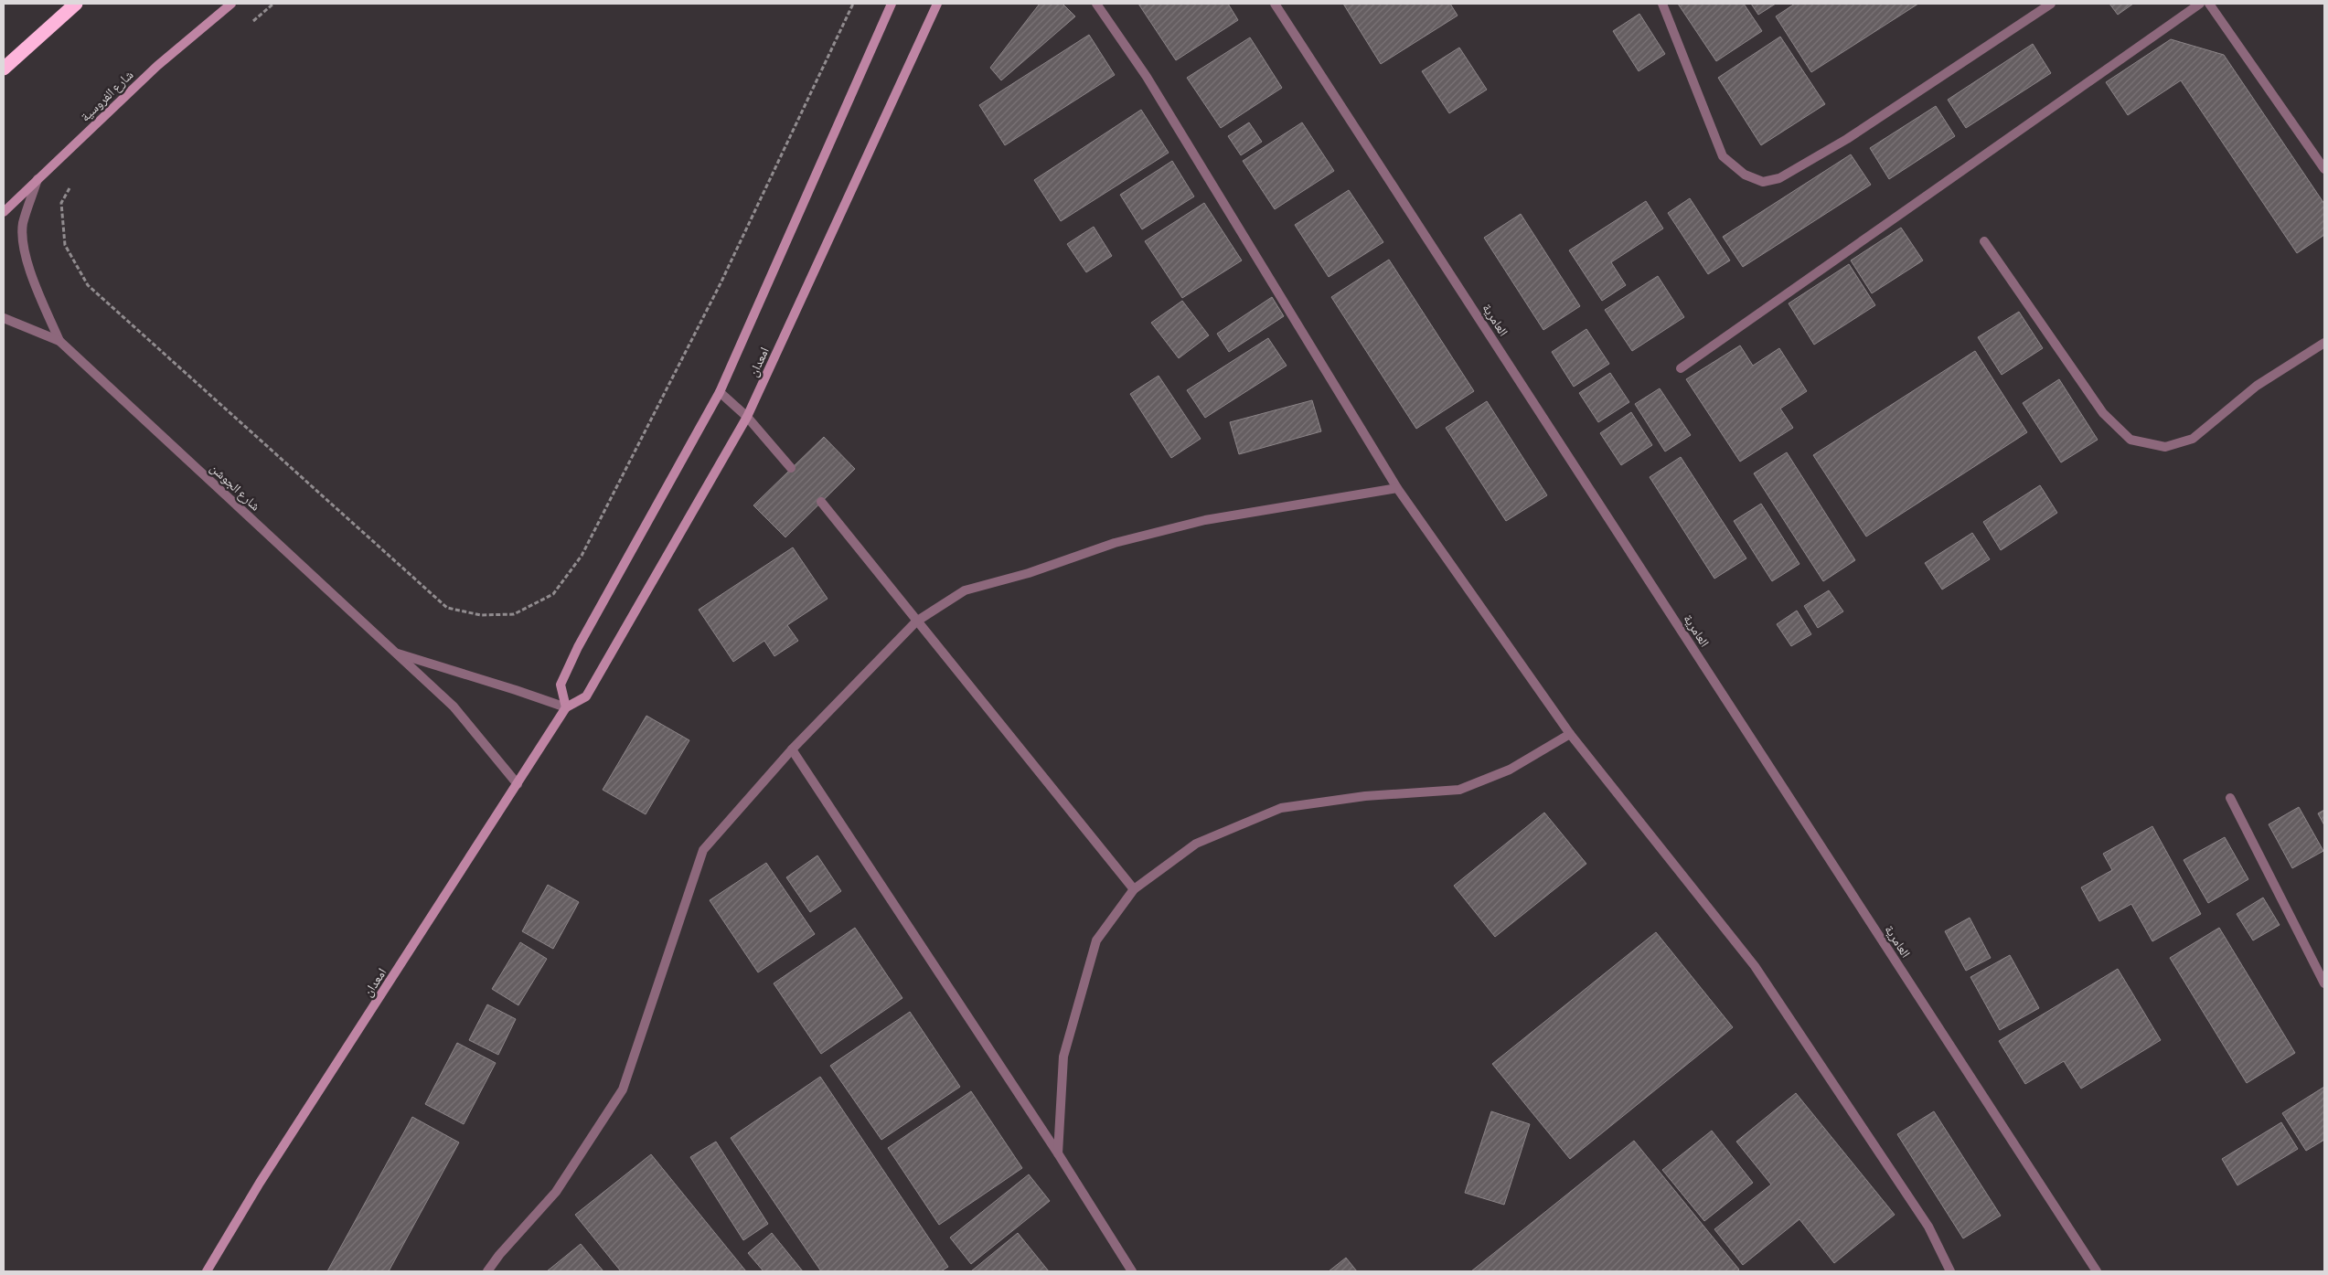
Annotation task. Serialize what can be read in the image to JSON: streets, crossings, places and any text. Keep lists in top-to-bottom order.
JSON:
{
  "streets": {
    "street": [
      "شارع الفروسية",
      "العامرية",
      "امعدان",
      "شارع الجوشن"
    ]
  },
  "crossings": [
    ["شارع الفروسية", "شارع الجوشن"],
    ["امعدان", "شارع الجوشن"]
  ]
}
